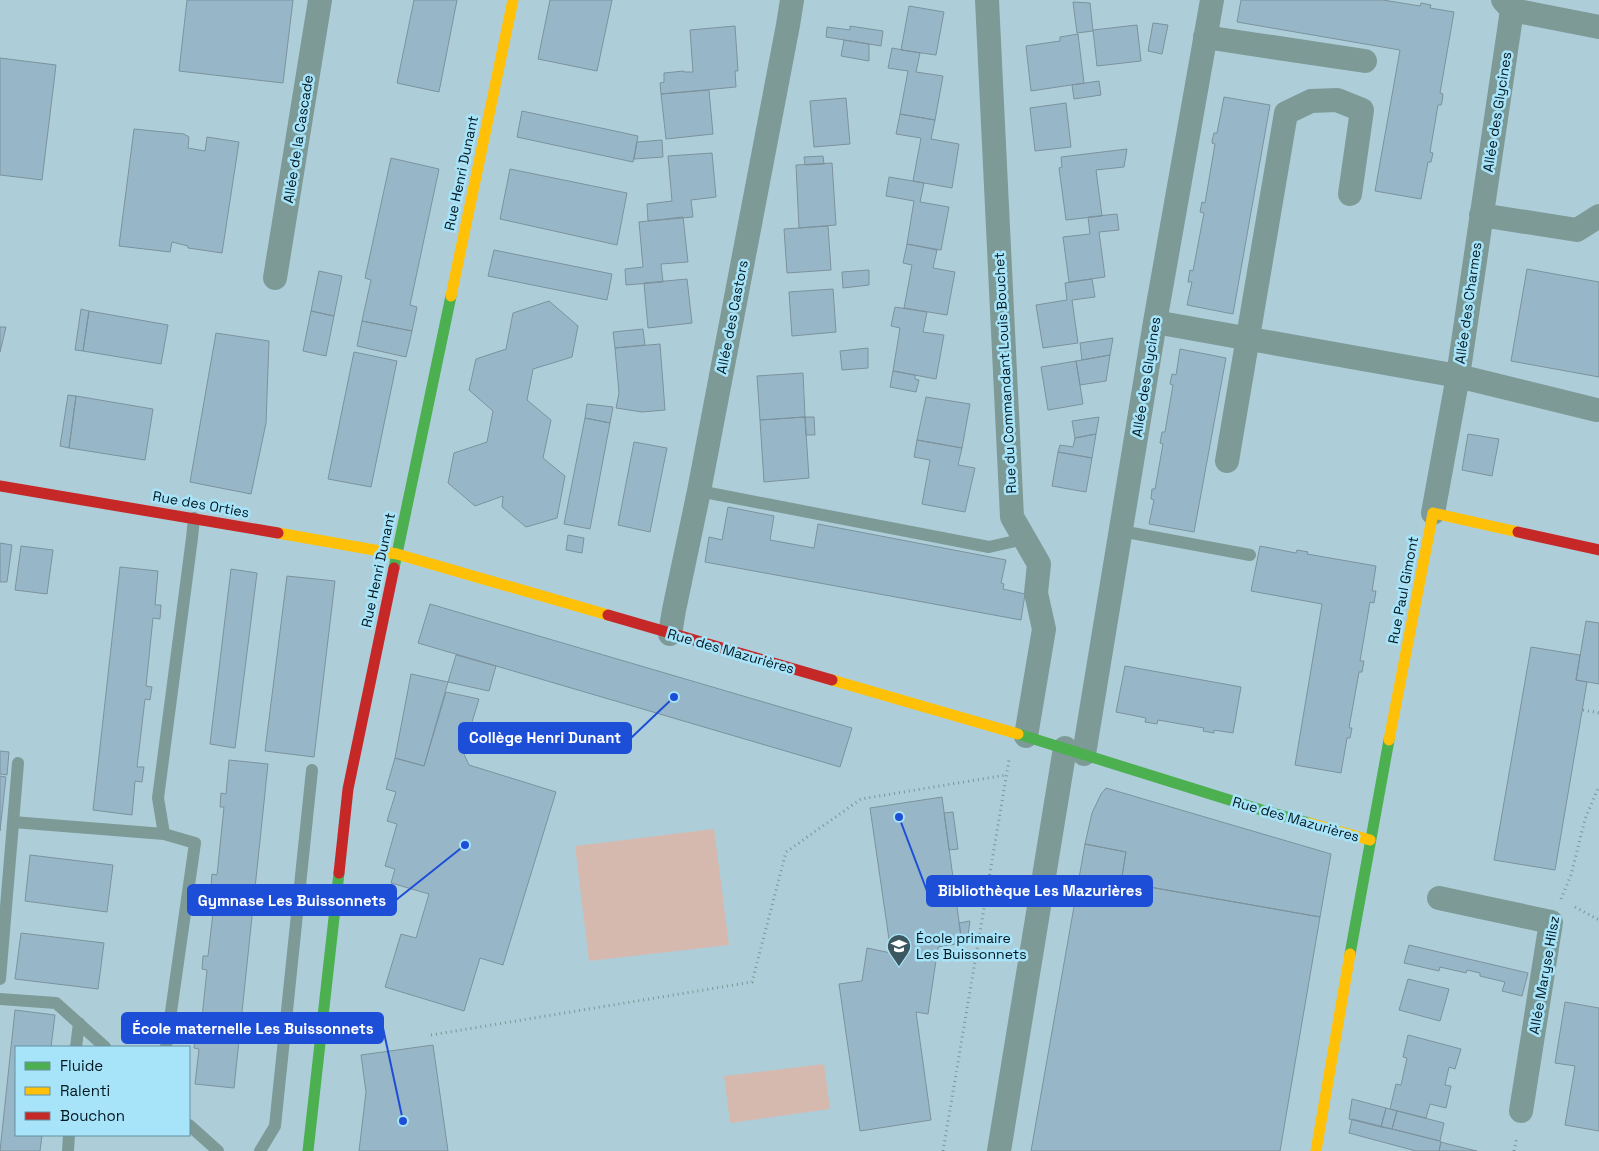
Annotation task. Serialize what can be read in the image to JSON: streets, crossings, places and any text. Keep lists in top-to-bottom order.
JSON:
{
  "streets": {
    "street": [
      "Allée des Glycines",
      "Allée de la Cascade",
      "Rue Henri Dunant",
      "Allée des Charmes",
      "Allée des Castors",
      "Rue du Commandant Louis Bouchet",
      "Rue des Orties",
      "Rue Paul Gimont",
      "Rue des Mazurières",
      "Allée Maryse Hilsz"
    ]
  },
  "crossings": [
    ["Allée des Glycines", "Allée des Charmes"],
    ["Allée des Glycines", "Rue des Mazurières"],
    ["Rue Henri Dunant", "Rue des Orties"],
    ["Rue Henri Dunant", "Rue des Mazurières"],
    ["Allée des Charmes", "Rue Paul Gimont"],
    ["Allée des Castors", "Rue des Mazurières"],
    ["Rue du Commandant Louis Bouchet", "Rue des Mazurières"],
    ["Rue des Orties", "Rue des Mazurières"],
    ["Rue Paul Gimont", "Rue des Mazurières"]
  ],
  "places": {
    "other": [
      "Collège Henri Dunant",
      "Bibliothèque Les Mazurières",
      "Gymnase Les Buissonnets",
      "École maternelle Les Buissonnets"
    ],
    "school or university": ["École primaire Les Buissonnets"]
  },
  "legend": ["Fluide", "Ralenti", "Bouchon"]
}
